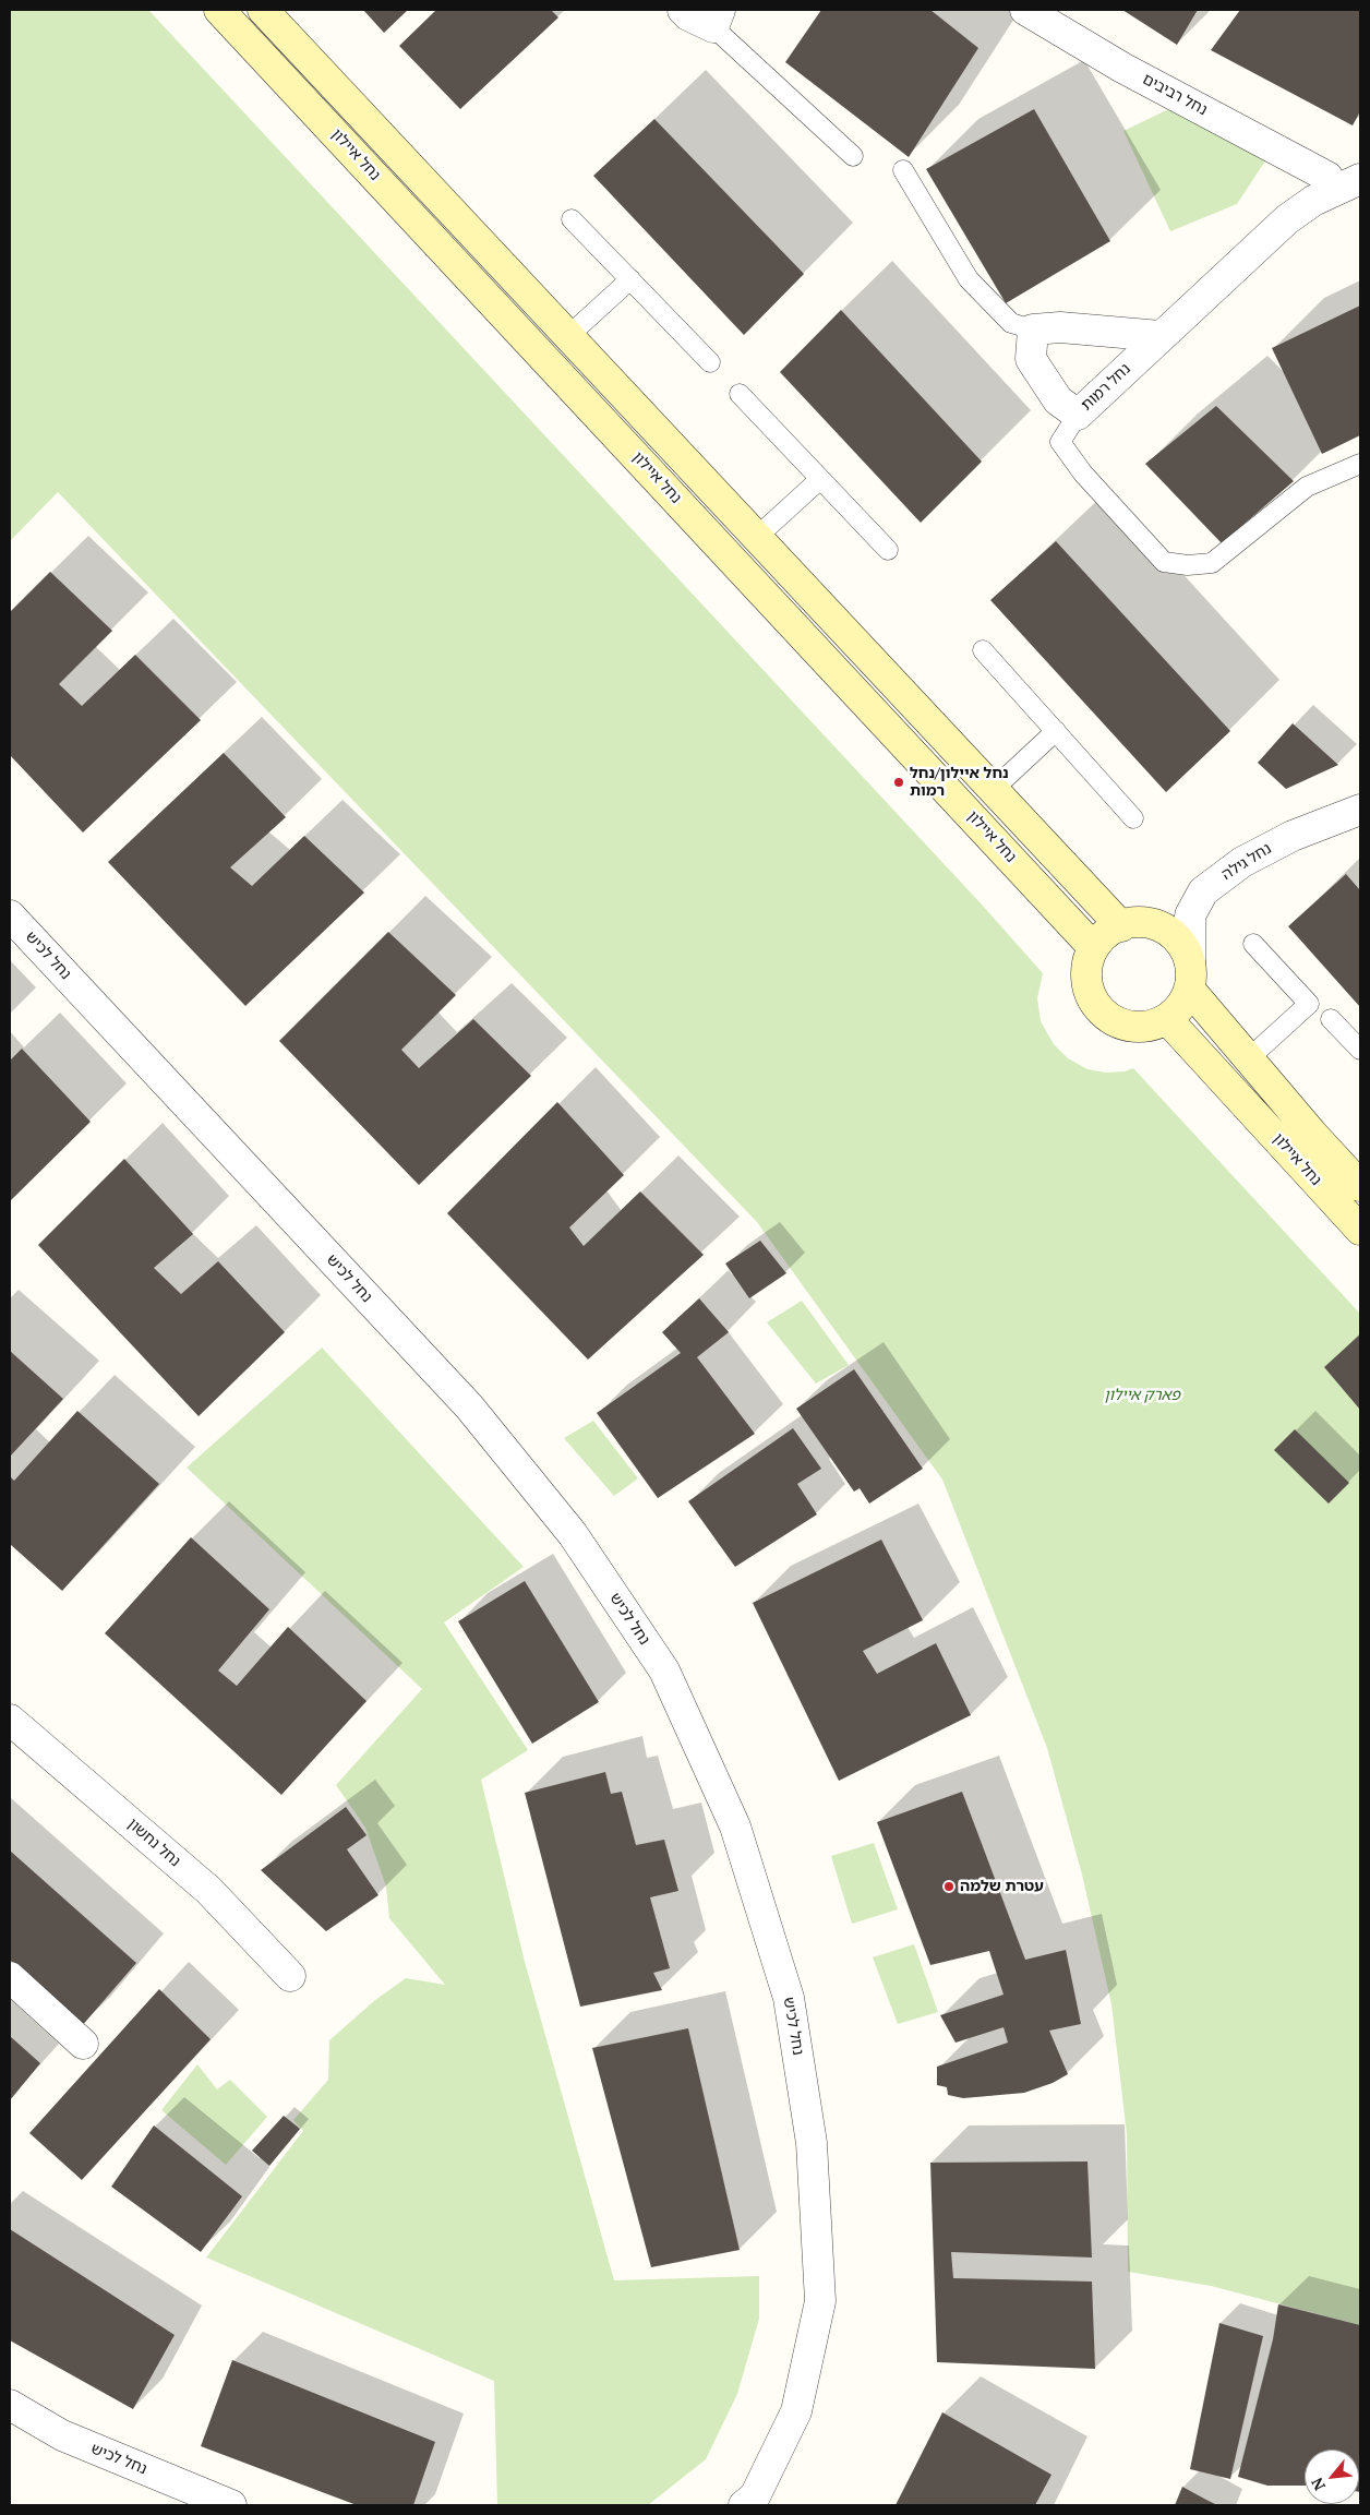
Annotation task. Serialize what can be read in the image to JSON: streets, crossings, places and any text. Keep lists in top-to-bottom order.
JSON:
{
  "streets": {
    "street": [
      "נחל רביבים",
      "נחל איילון",
      "נחל רמות",
      "נחל גילה",
      "נחל לכיש",
      "נחל נחשון"
    ]
  },
  "crossings": [
    ["נחל איילון", "נחל גילה"]
  ],
  "parks": ["פארק איילון"],
  "places": ["נחל איילון/נחל רמות", "עטרת שלמה"],
  "north": "bottom left"
}
